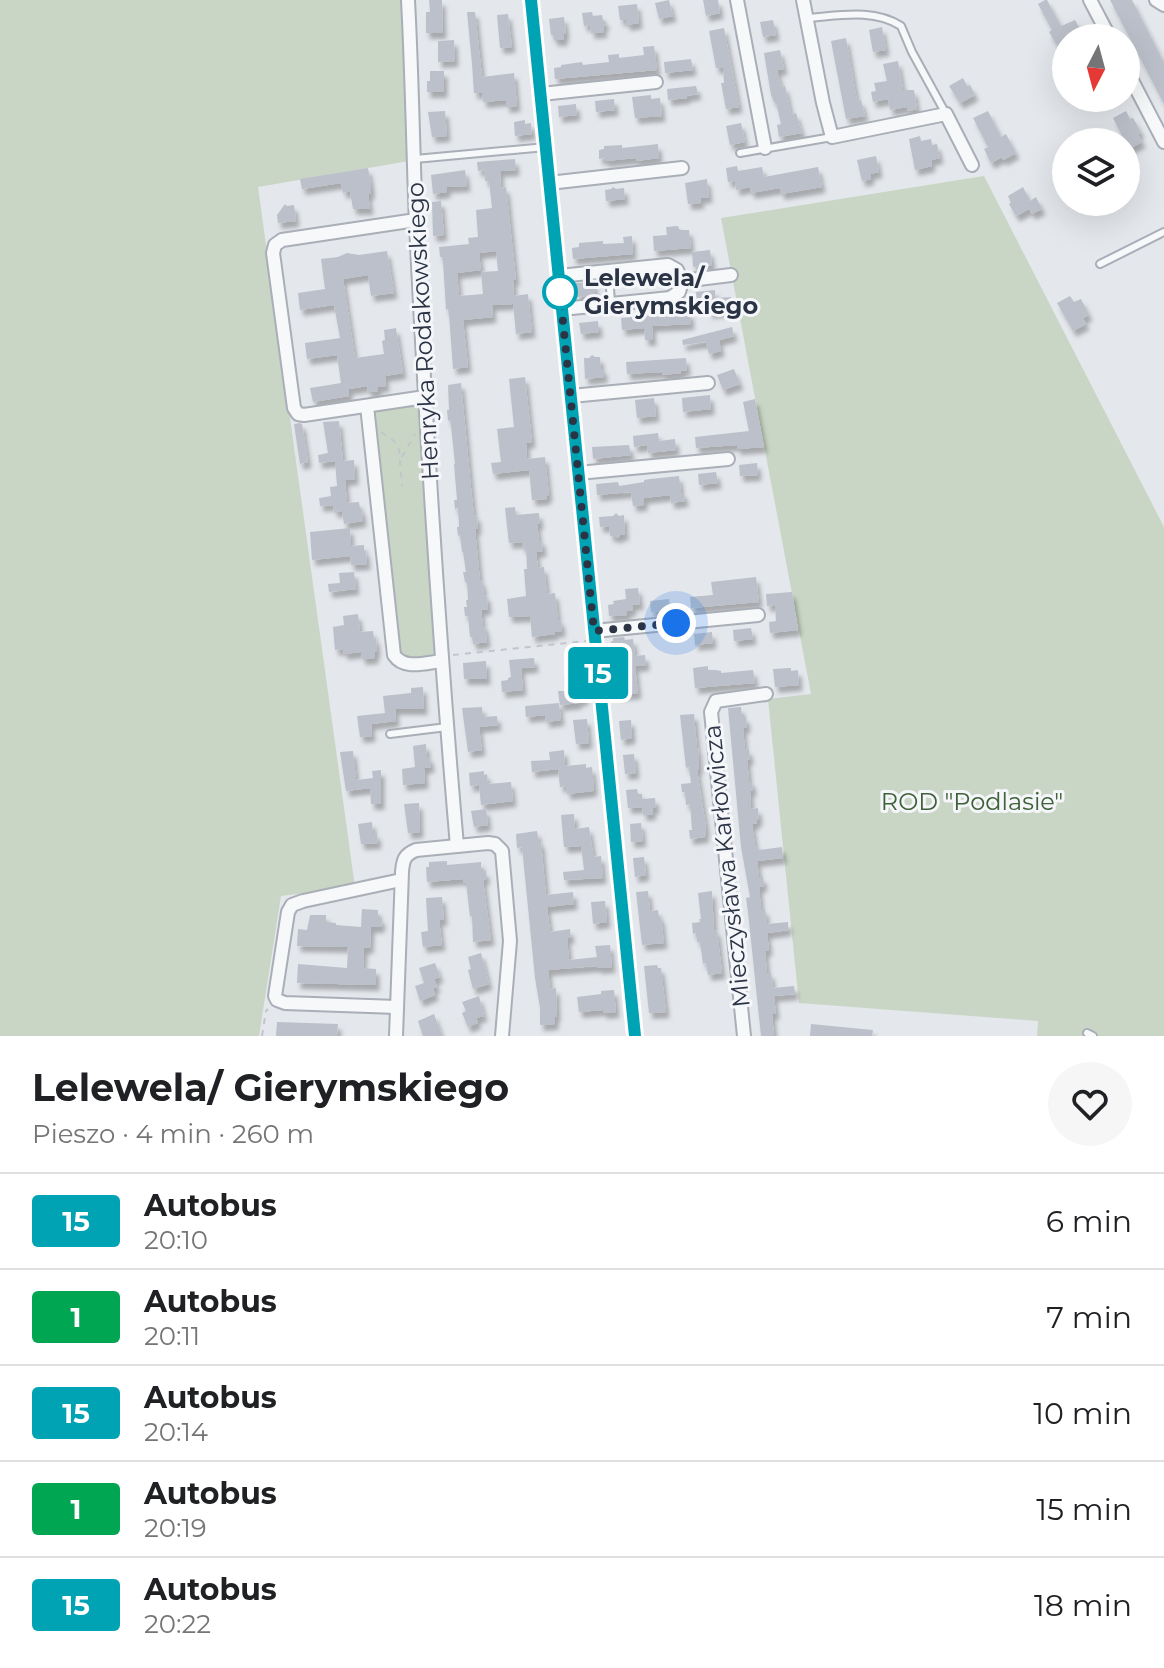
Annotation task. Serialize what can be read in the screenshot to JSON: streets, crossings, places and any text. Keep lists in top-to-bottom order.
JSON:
{
  "streets": {
    "street": ["Henryka Rodakowskiego", "Mieczysława Karłowicza"]
  },
  "parks": ["ROD \"Podlasie\""],
  "places": ["Lelewela/ Gierymskiego"],
  "lines": ["bus line 15"],
  "north": "bottom",
  "page": {
    "on_map": "15",
    "heading": ["Lelewela/ Gierymskiego", "Pieszo · 4 min · 260 m"],
    "list": [
      {
        "mark": "15",
        "name": "Autobus",
        "note": "20:10",
        "value": "6 min"
      },
      {
        "mark": "1",
        "name": "Autobus",
        "note": "20:11",
        "value": "7 min"
      },
      {
        "mark": "15",
        "name": "Autobus",
        "note": "20:14",
        "value": "10 min"
      },
      {
        "mark": "1",
        "name": "Autobus",
        "note": "20:19",
        "value": "15 min"
      },
      {
        "mark": "15",
        "name": "Autobus",
        "note": "20:22",
        "value": "18 min"
      }
    ]
  }
}
